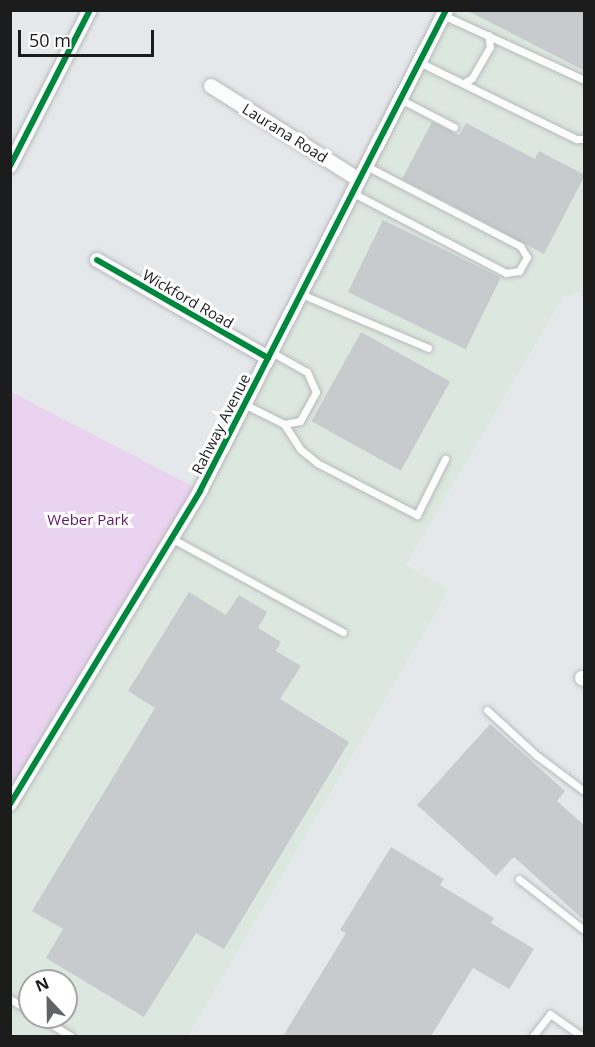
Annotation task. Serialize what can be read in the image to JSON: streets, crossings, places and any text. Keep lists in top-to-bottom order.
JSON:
{
  "streets": {
    "street": ["Laurana Road", "Wickford Road", "Rahway Avenue"]
  },
  "crossings": [
    ["Laurana Road", "Rahway Avenue"],
    ["Wickford Road", "Rahway Avenue"]
  ],
  "parks": ["Weber Park"],
  "scale_bar": "50 m",
  "north": "top"
}
